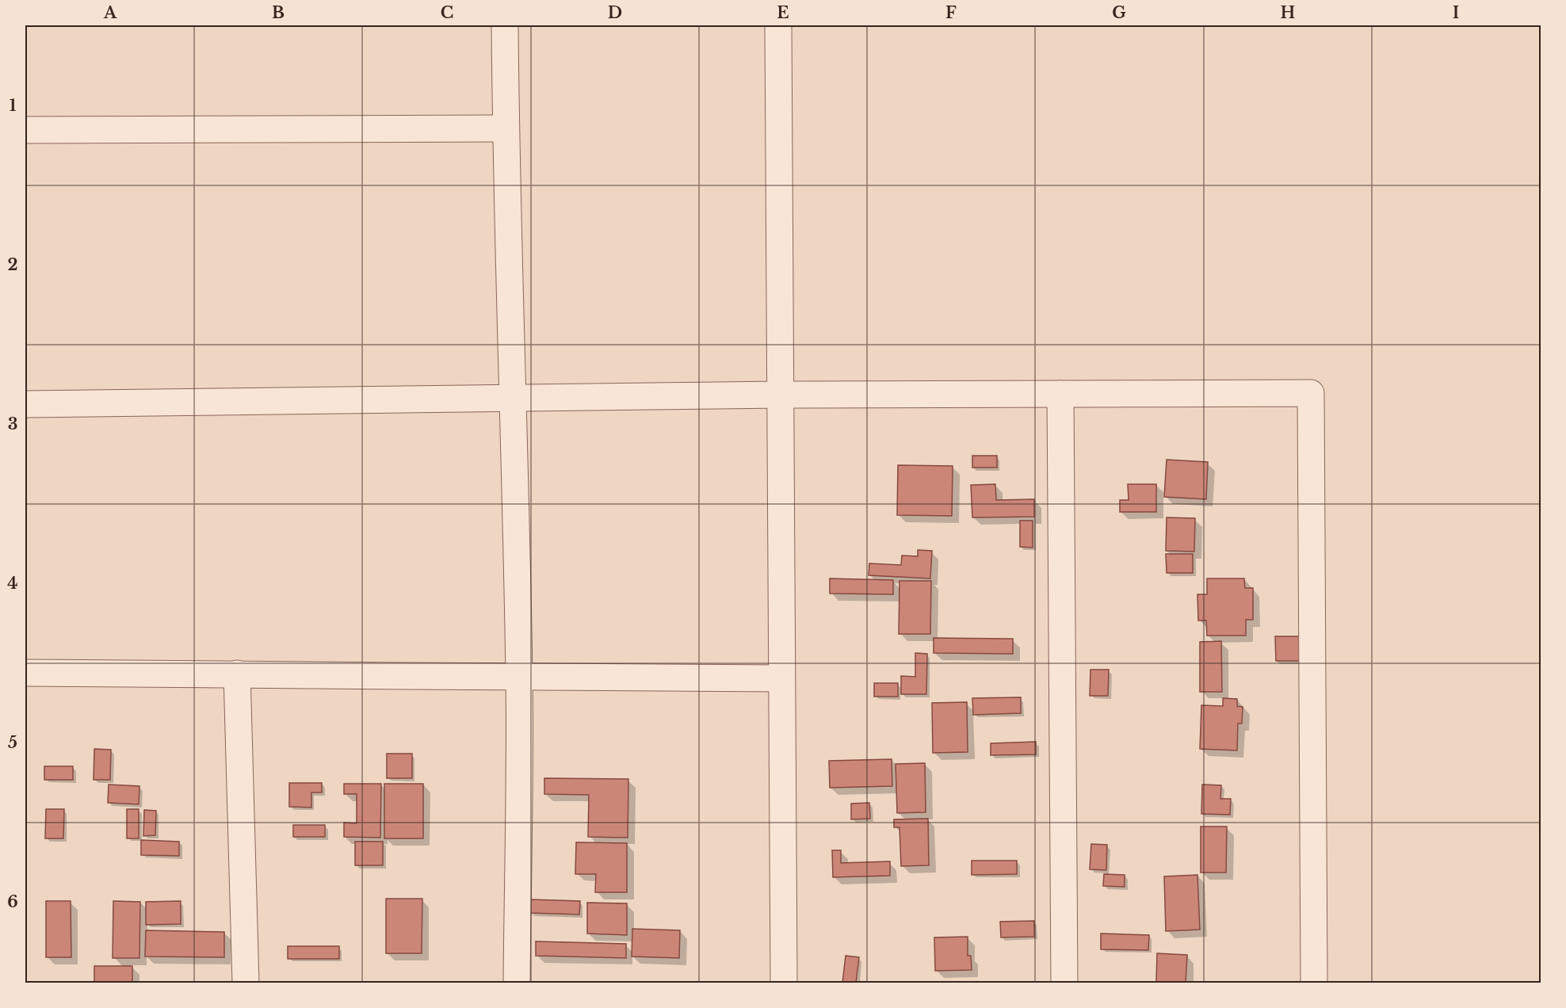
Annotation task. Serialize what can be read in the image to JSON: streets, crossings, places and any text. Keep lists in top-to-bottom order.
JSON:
{
  "grid": {
    "columns": [
      "A",
      "B",
      "C",
      "D",
      "E",
      "F",
      "G",
      "H",
      "I"
    ],
    "rows": [
      "1",
      "2",
      "3",
      "4",
      "5",
      "6"
    ]
  }
}
